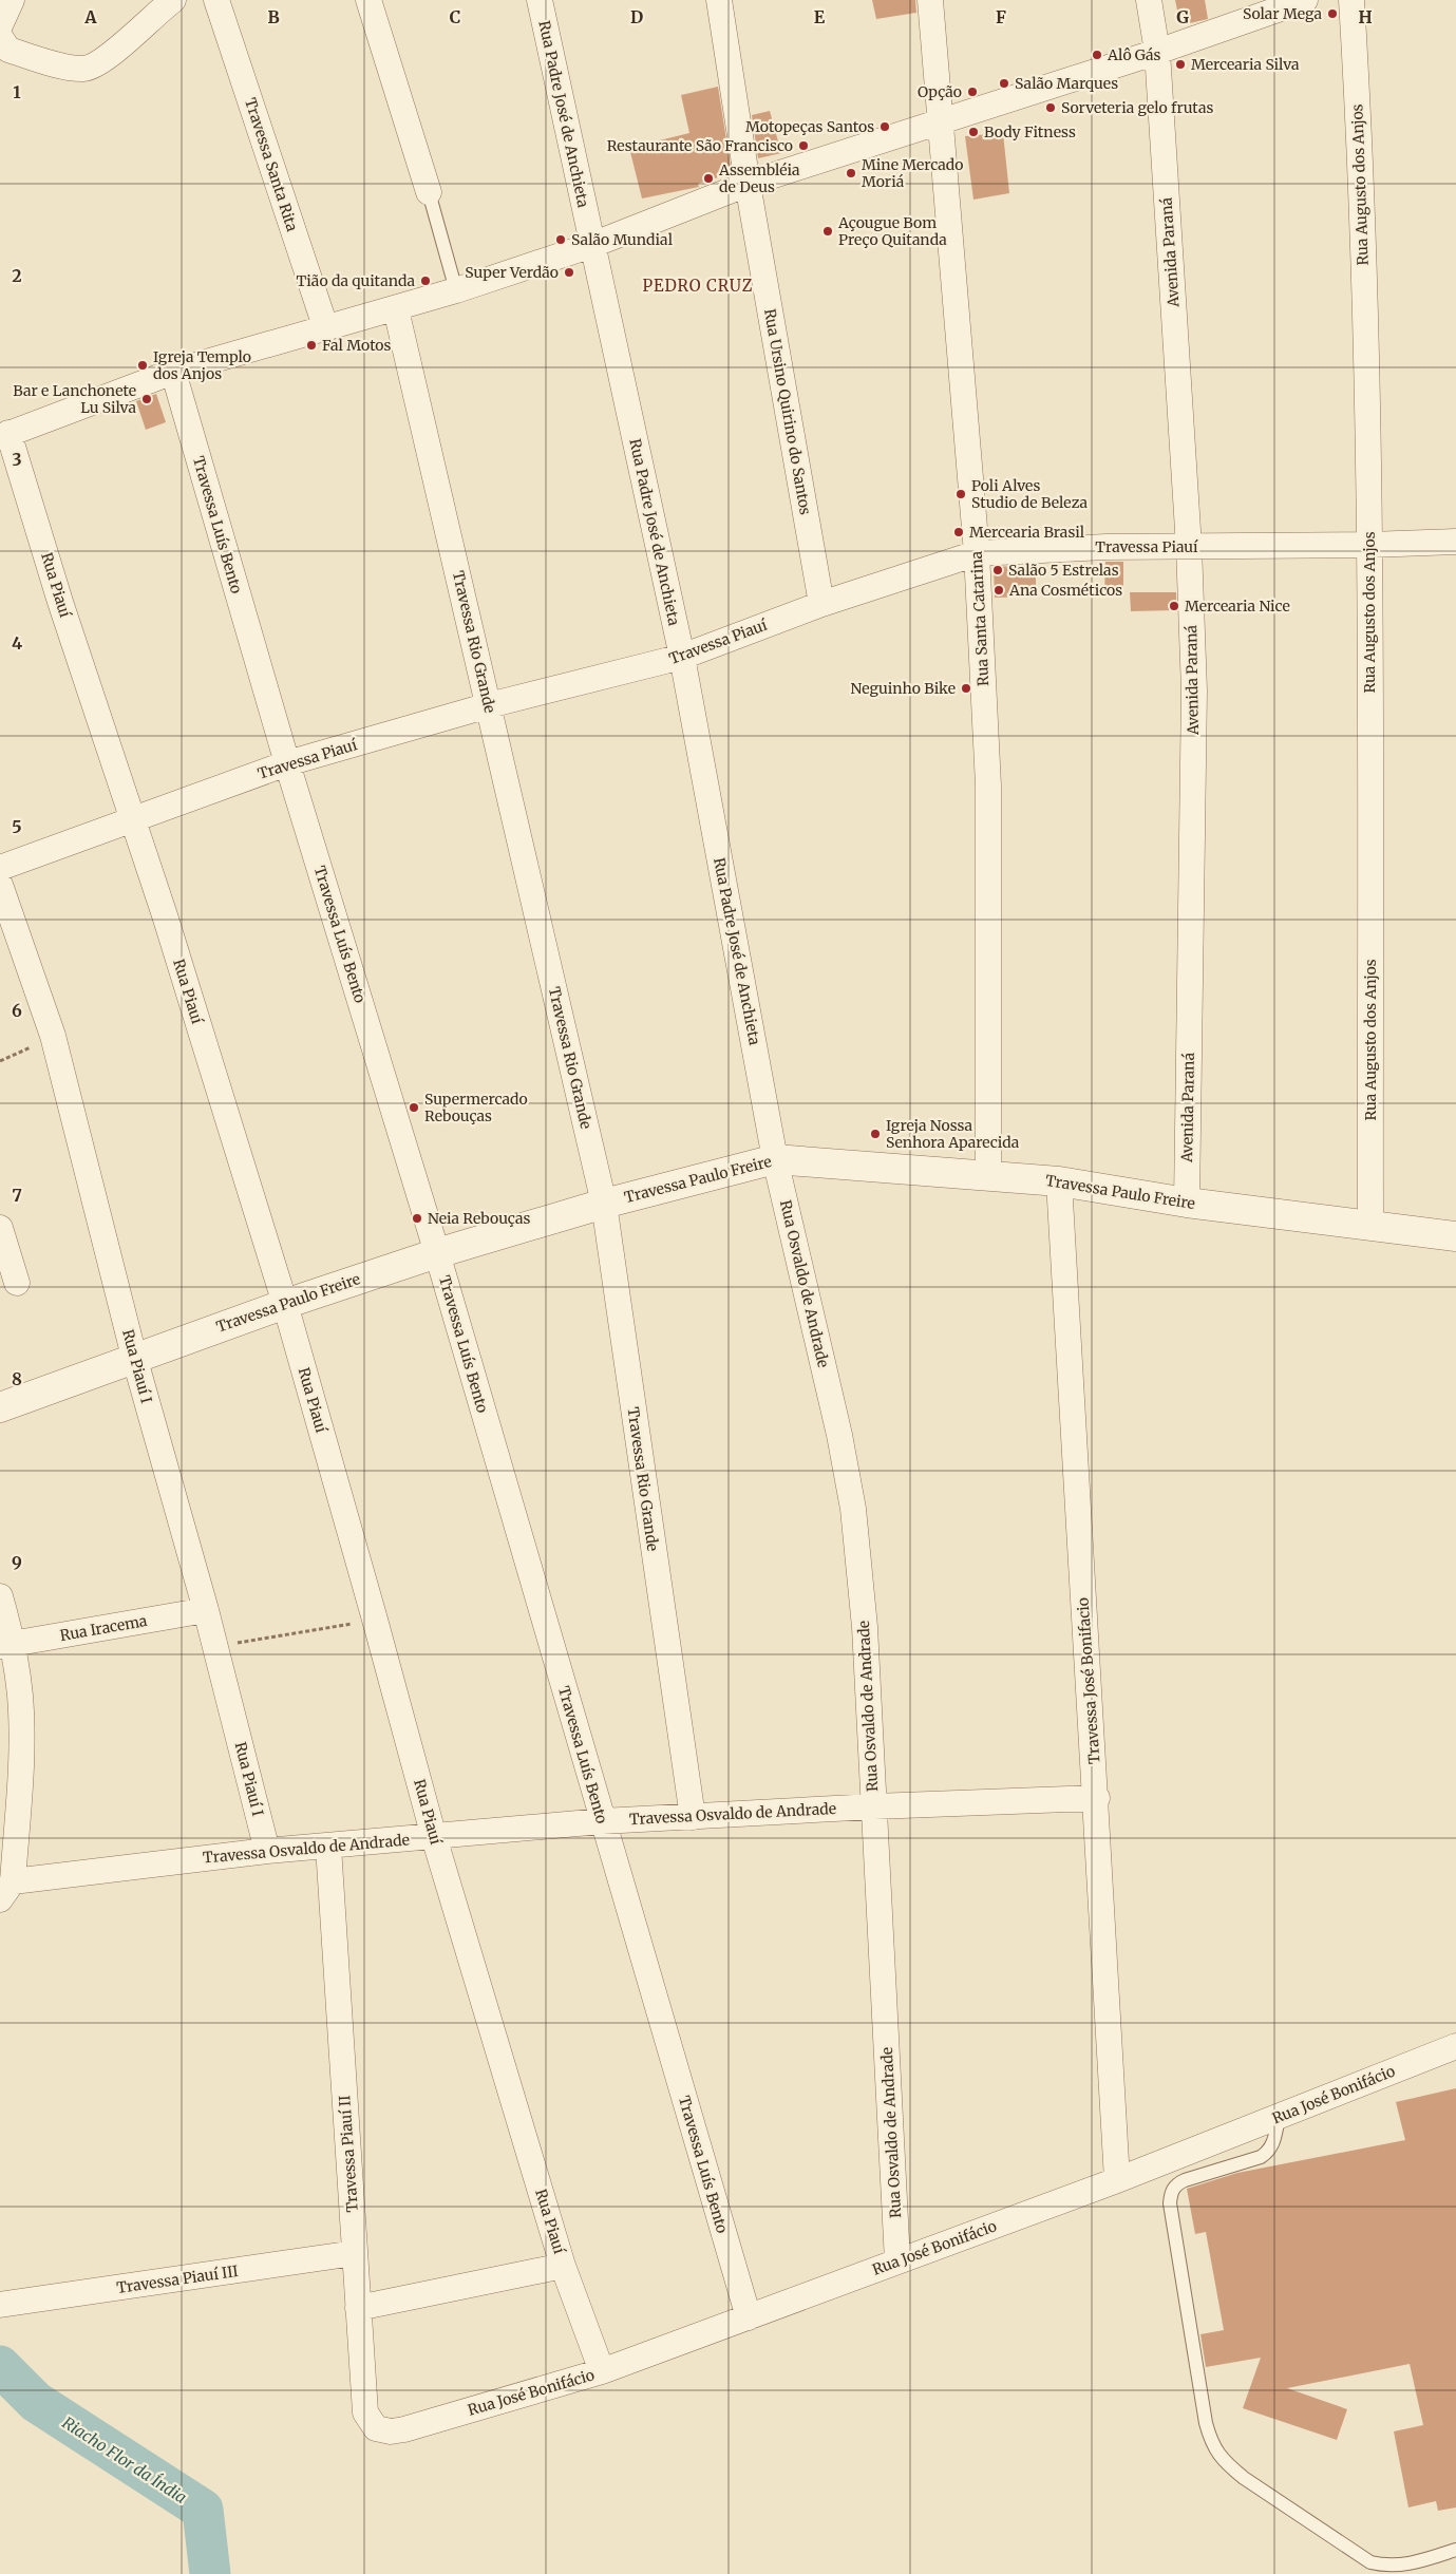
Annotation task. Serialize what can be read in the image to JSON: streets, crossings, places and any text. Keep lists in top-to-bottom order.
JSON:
{
  "streets": {
    "street": [
      "Rua Padre José de Anchieta",
      "Travessa Santa Rita",
      "Rua Augusto dos Anjos",
      "Avenida Paraná",
      "Rua Ursino Quirino do Santos",
      "Travessa Luís Bento",
      "Travessa Piauí",
      "Rua Piauí",
      "Rua Santa Catarina",
      "Travessa Rio Grande",
      "Travessa Paulo Freire",
      "Rua Osvaldo de Andrade",
      "Rua Piauí I",
      "Rua Iracema",
      "Travessa José Bonifacio",
      "Travessa Osvaldo de Andrade",
      "Rua José Bonifácio",
      "Travessa Piauí II",
      "Travessa Piauí III"
    ]
  },
  "crossings": [
    ["Rua Padre José de Anchieta", "Travessa Piauí"],
    ["Rua Padre José de Anchieta", "Travessa Paulo Freire"],
    ["Rua Padre José de Anchieta", "Rua Osvaldo de Andrade"],
    ["Rua Augusto dos Anjos", "Travessa Piauí"],
    ["Rua Augusto dos Anjos", "Travessa Paulo Freire"],
    ["Avenida Paraná", "Travessa Piauí"],
    ["Avenida Paraná", "Travessa Paulo Freire"],
    ["Rua Ursino Quirino do Santos", "Travessa Piauí"],
    ["Travessa Luís Bento", "Travessa Piauí"],
    ["Travessa Luís Bento", "Travessa Paulo Freire"],
    ["Travessa Luís Bento", "Travessa Osvaldo de Andrade"],
    ["Travessa Luís Bento", "Rua José Bonifácio"],
    ["Travessa Piauí", "Rua Piauí"],
    ["Travessa Piauí", "Rua Santa Catarina"],
    ["Travessa Piauí", "Travessa Rio Grande"],
    ["Rua Piauí", "Travessa Paulo Freire"],
    ["Rua Piauí", "Travessa Osvaldo de Andrade"],
    ["Rua Piauí", "Rua José Bonifácio"],
    ["Rua Santa Catarina", "Travessa Paulo Freire"],
    ["Travessa Rio Grande", "Travessa Paulo Freire"],
    ["Travessa Rio Grande", "Travessa Osvaldo de Andrade"],
    ["Travessa Paulo Freire", "Rua Osvaldo de Andrade"],
    ["Travessa Paulo Freire", "Rua Piauí I"],
    ["Travessa Paulo Freire", "Travessa José Bonifacio"],
    ["Rua Osvaldo de Andrade", "Travessa Osvaldo de Andrade"],
    ["Rua Osvaldo de Andrade", "Rua José Bonifácio"],
    ["Rua Piauí I", "Rua Iracema"],
    ["Rua Piauí I", "Travessa Osvaldo de Andrade"],
    ["Travessa José Bonifacio", "Travessa Osvaldo de Andrade"],
    ["Travessa José Bonifacio", "Rua José Bonifácio"],
    ["Travessa Osvaldo de Andrade", "Travessa Piauí II"],
    ["Rua José Bonifácio", "Travessa Piauí II"],
    ["Travessa Piauí II", "Travessa Piauí III"]
  ],
  "districts": ["PEDRO CRUZ"],
  "water": ["Riacho Flor da Índia"],
  "places": [
    "Solar Mega",
    "Alô Gás",
    "Mercearia Silva",
    "Salão Marques",
    "Opção",
    "Sorveteria gelo frutas",
    "Motopeças Santos",
    "Body Fitness",
    "Restaurante São Francisco",
    "Mine Mercado Moriá",
    "Assembléia de Deus",
    "Açougue Bom Preço Quitanda",
    "Salão Mundial",
    "Super Verdão",
    "Tião da quitanda",
    "Fal Motos",
    "Igreja Templo dos Anjos",
    "Bar e Lanchonete Lu Silva",
    "Poli Alves Studio de Beleza",
    "Mercearia Brasil",
    "Salão 5 Estrelas",
    "Ana Cosméticos",
    "Mercearia Nice",
    "Neguinho Bike",
    "Supermercado Rebouças",
    "Igreja Nossa Senhora Aparecida",
    "Neia Rebouças"
  ],
  "grid": {
    "columns": [
      "A",
      "B",
      "C",
      "D",
      "E",
      "F",
      "G",
      "H"
    ],
    "rows": [
      "1",
      "2",
      "3",
      "4",
      "5",
      "6",
      "7",
      "8",
      "9"
    ]
  }
}
